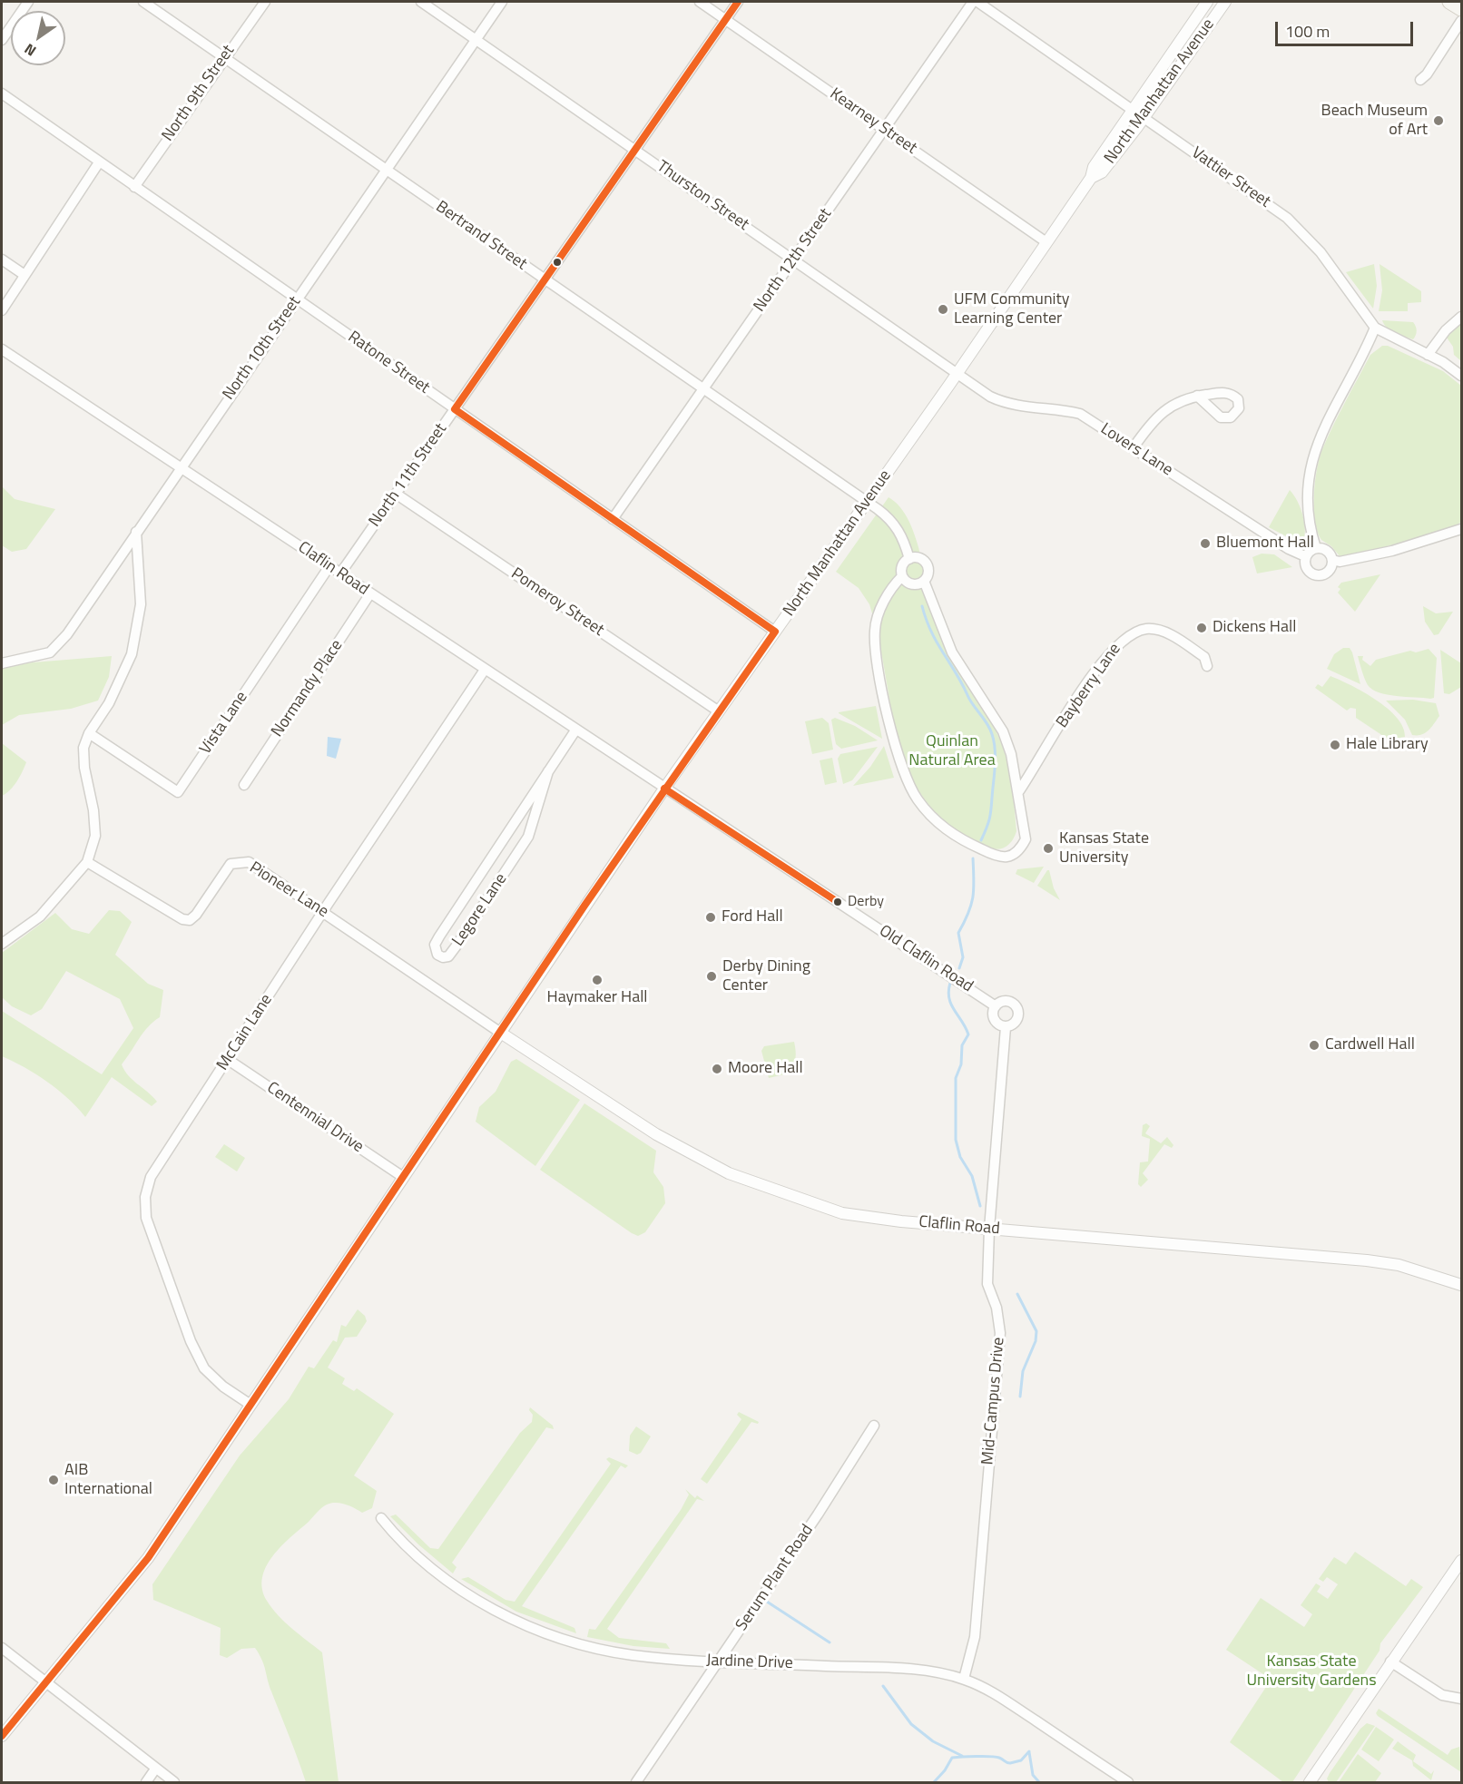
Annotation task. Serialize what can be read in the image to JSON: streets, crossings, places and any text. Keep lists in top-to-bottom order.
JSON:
{
  "streets": {
    "street": [
      "North Manhattan Avenue",
      "North 9th Street",
      "Kearney Street",
      "Vattier Street",
      "Thurston Street",
      "Bertrand Street",
      "North 12th Street",
      "North 10th Street",
      "Ratone Street",
      "Lovers Lane",
      "North 11th Street",
      "Claflin Road",
      "Pomeroy Street",
      "Bayberry Lane",
      "Normandy Place",
      "Vista Lane",
      "Pioneer Lane",
      "Legore Lane",
      "Old Claflin Road",
      "McCain Lane",
      "Centennial Drive",
      "Mid-Campus Drive",
      "Serum Plant Road",
      "Jardine Drive"
    ]
  },
  "crossings": [
    ["North Manhattan Avenue", "Kearney Street"],
    ["North Manhattan Avenue", "Vattier Street"],
    ["North Manhattan Avenue", "Thurston Street"],
    ["North Manhattan Avenue", "Bertrand Street"],
    ["North Manhattan Avenue", "Ratone Street"],
    ["North Manhattan Avenue", "Lovers Lane"],
    ["North Manhattan Avenue", "Claflin Road"],
    ["North Manhattan Avenue", "Pomeroy Street"],
    ["North Manhattan Avenue", "Pioneer Lane"],
    ["North Manhattan Avenue", "Old Claflin Road"],
    ["North Manhattan Avenue", "McCain Lane"],
    ["North Manhattan Avenue", "Centennial Drive"],
    ["North 9th Street", "Bertrand Street"],
    ["North 9th Street", "Ratone Street"],
    ["Kearney Street", "North 12th Street"],
    ["Kearney Street", "North 11th Street"],
    ["Thurston Street", "North 12th Street"],
    ["Thurston Street", "North 10th Street"],
    ["Thurston Street", "Lovers Lane"],
    ["Thurston Street", "North 11th Street"],
    ["Bertrand Street", "North 12th Street"],
    ["Bertrand Street", "North 10th Street"],
    ["Bertrand Street", "North 11th Street"],
    ["North 12th Street", "Ratone Street"],
    ["North 10th Street", "Ratone Street"],
    ["North 10th Street", "Claflin Road"],
    ["Ratone Street", "North 11th Street"],
    ["North 11th Street", "Claflin Road"],
    ["North 11th Street", "Pomeroy Street"],
    ["Claflin Road", "Normandy Place"],
    ["Claflin Road", "Vista Lane"],
    ["Claflin Road", "Pioneer Lane"],
    ["Claflin Road", "Legore Lane"],
    ["Claflin Road", "Old Claflin Road"],
    ["Claflin Road", "McCain Lane"],
    ["Claflin Road", "Mid-Campus Drive"],
    ["Pioneer Lane", "McCain Lane"],
    ["Old Claflin Road", "Mid-Campus Drive"],
    ["McCain Lane", "Centennial Drive"],
    ["Mid-Campus Drive", "Jardine Drive"],
    ["Serum Plant Road", "Jardine Drive"]
  ],
  "parks": ["Quinlan Natural Area", "Kansas State University Gardens"],
  "places": [
    "Beach Museum of Art",
    "UFM Community Learning Center",
    "Bluemont Hall",
    "Dickens Hall",
    "Hale Library",
    "Kansas State University",
    "Derby",
    "Ford Hall",
    "Derby Dining Center",
    "Haymaker Hall",
    "Cardwell Hall",
    "Moore Hall",
    "AIB International"
  ],
  "scale_bar": "100 m",
  "north": "bottom left"
}
